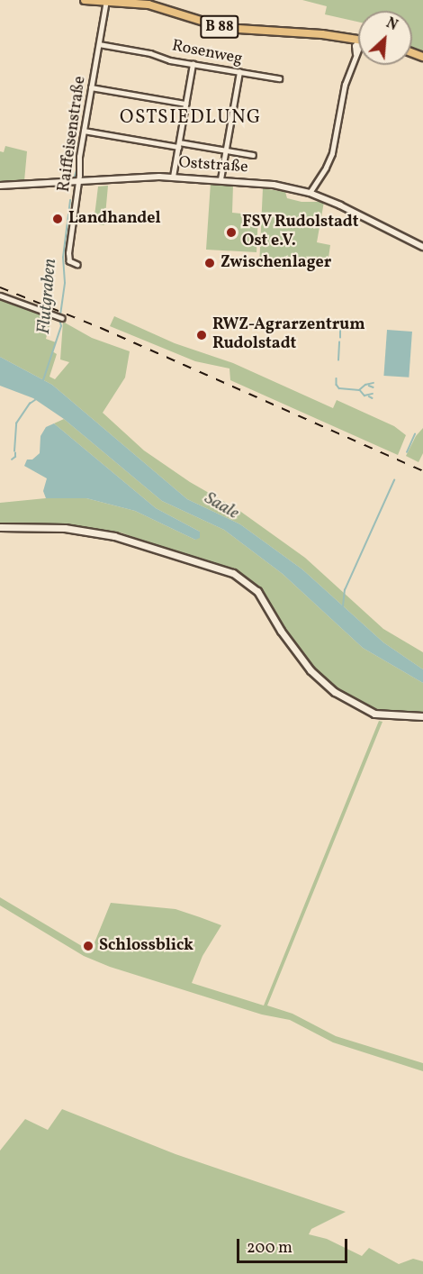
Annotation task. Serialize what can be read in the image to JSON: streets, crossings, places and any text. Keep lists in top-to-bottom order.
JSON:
{
  "streets": {
    "main road": ["B 88"],
    "street": ["Rosenweg", "Raiffeisenstraße", "Oststraße"]
  },
  "crossings": [
    ["B 88", "Raiffeisenstraße"],
    ["Rosenweg", "Raiffeisenstraße"],
    ["Raiffeisenstraße", "Oststraße"]
  ],
  "districts": ["OSTSIEDLUNG"],
  "water": ["Flutgraben", "Saale"],
  "places": [
    "Landhandel",
    "FSV Rudolstadt Ost e.V.",
    "Zwischenlager",
    "RWZ-Agrarzentrum Rudolstadt",
    "Schlossblick"
  ],
  "scale_bar": "200 m",
  "north": "top right"
}
